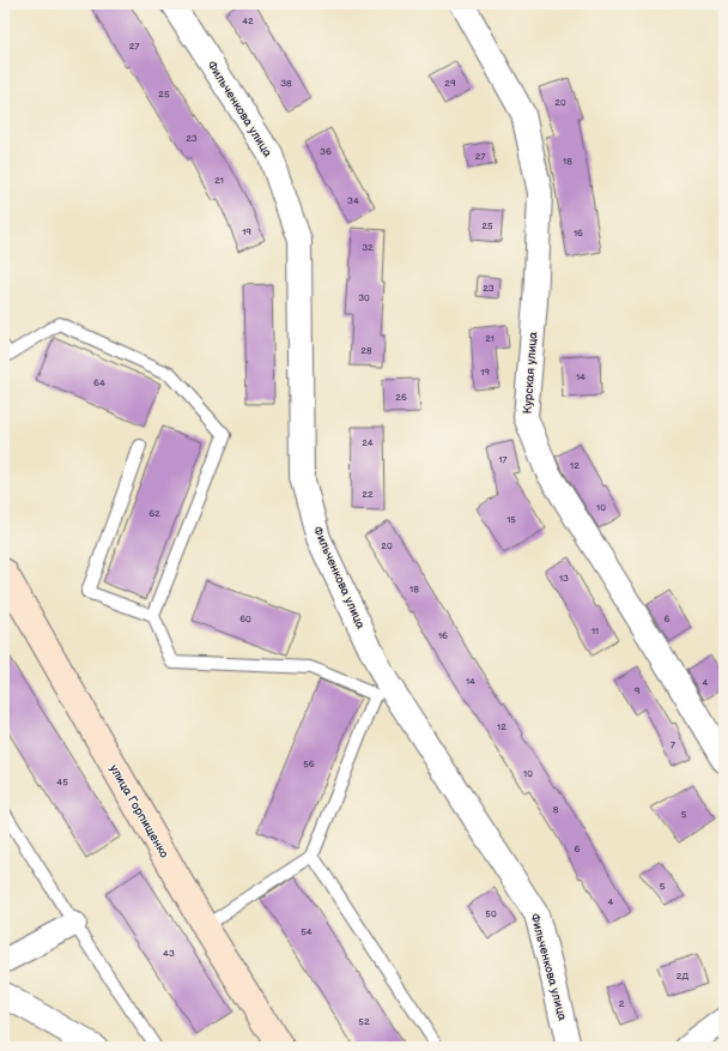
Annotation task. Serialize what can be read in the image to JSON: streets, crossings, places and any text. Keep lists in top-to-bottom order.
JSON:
{
  "streets": {
    "main road": ["улица Горпищенко"],
    "street": ["Фильченкова улица", "Курская улица"]
  },
  "house_numbers": [
    "42",
    "27",
    "38",
    "29",
    "25",
    "20",
    "23",
    "36",
    "27",
    "18",
    "21",
    "34",
    "25",
    "19",
    "16",
    "32",
    "23",
    "30",
    "21",
    "28",
    "19",
    "14",
    "64",
    "26",
    "24",
    "17",
    "12",
    "22",
    "10",
    "62",
    "15",
    "20",
    "13",
    "18",
    "60",
    "6",
    "11",
    "16",
    "14",
    "4",
    "9",
    "12",
    "7",
    "56",
    "10",
    "45",
    "8",
    "5",
    "6",
    "5",
    "4",
    "50",
    "54",
    "43",
    "2Д",
    "2",
    "52"
  ]
}
